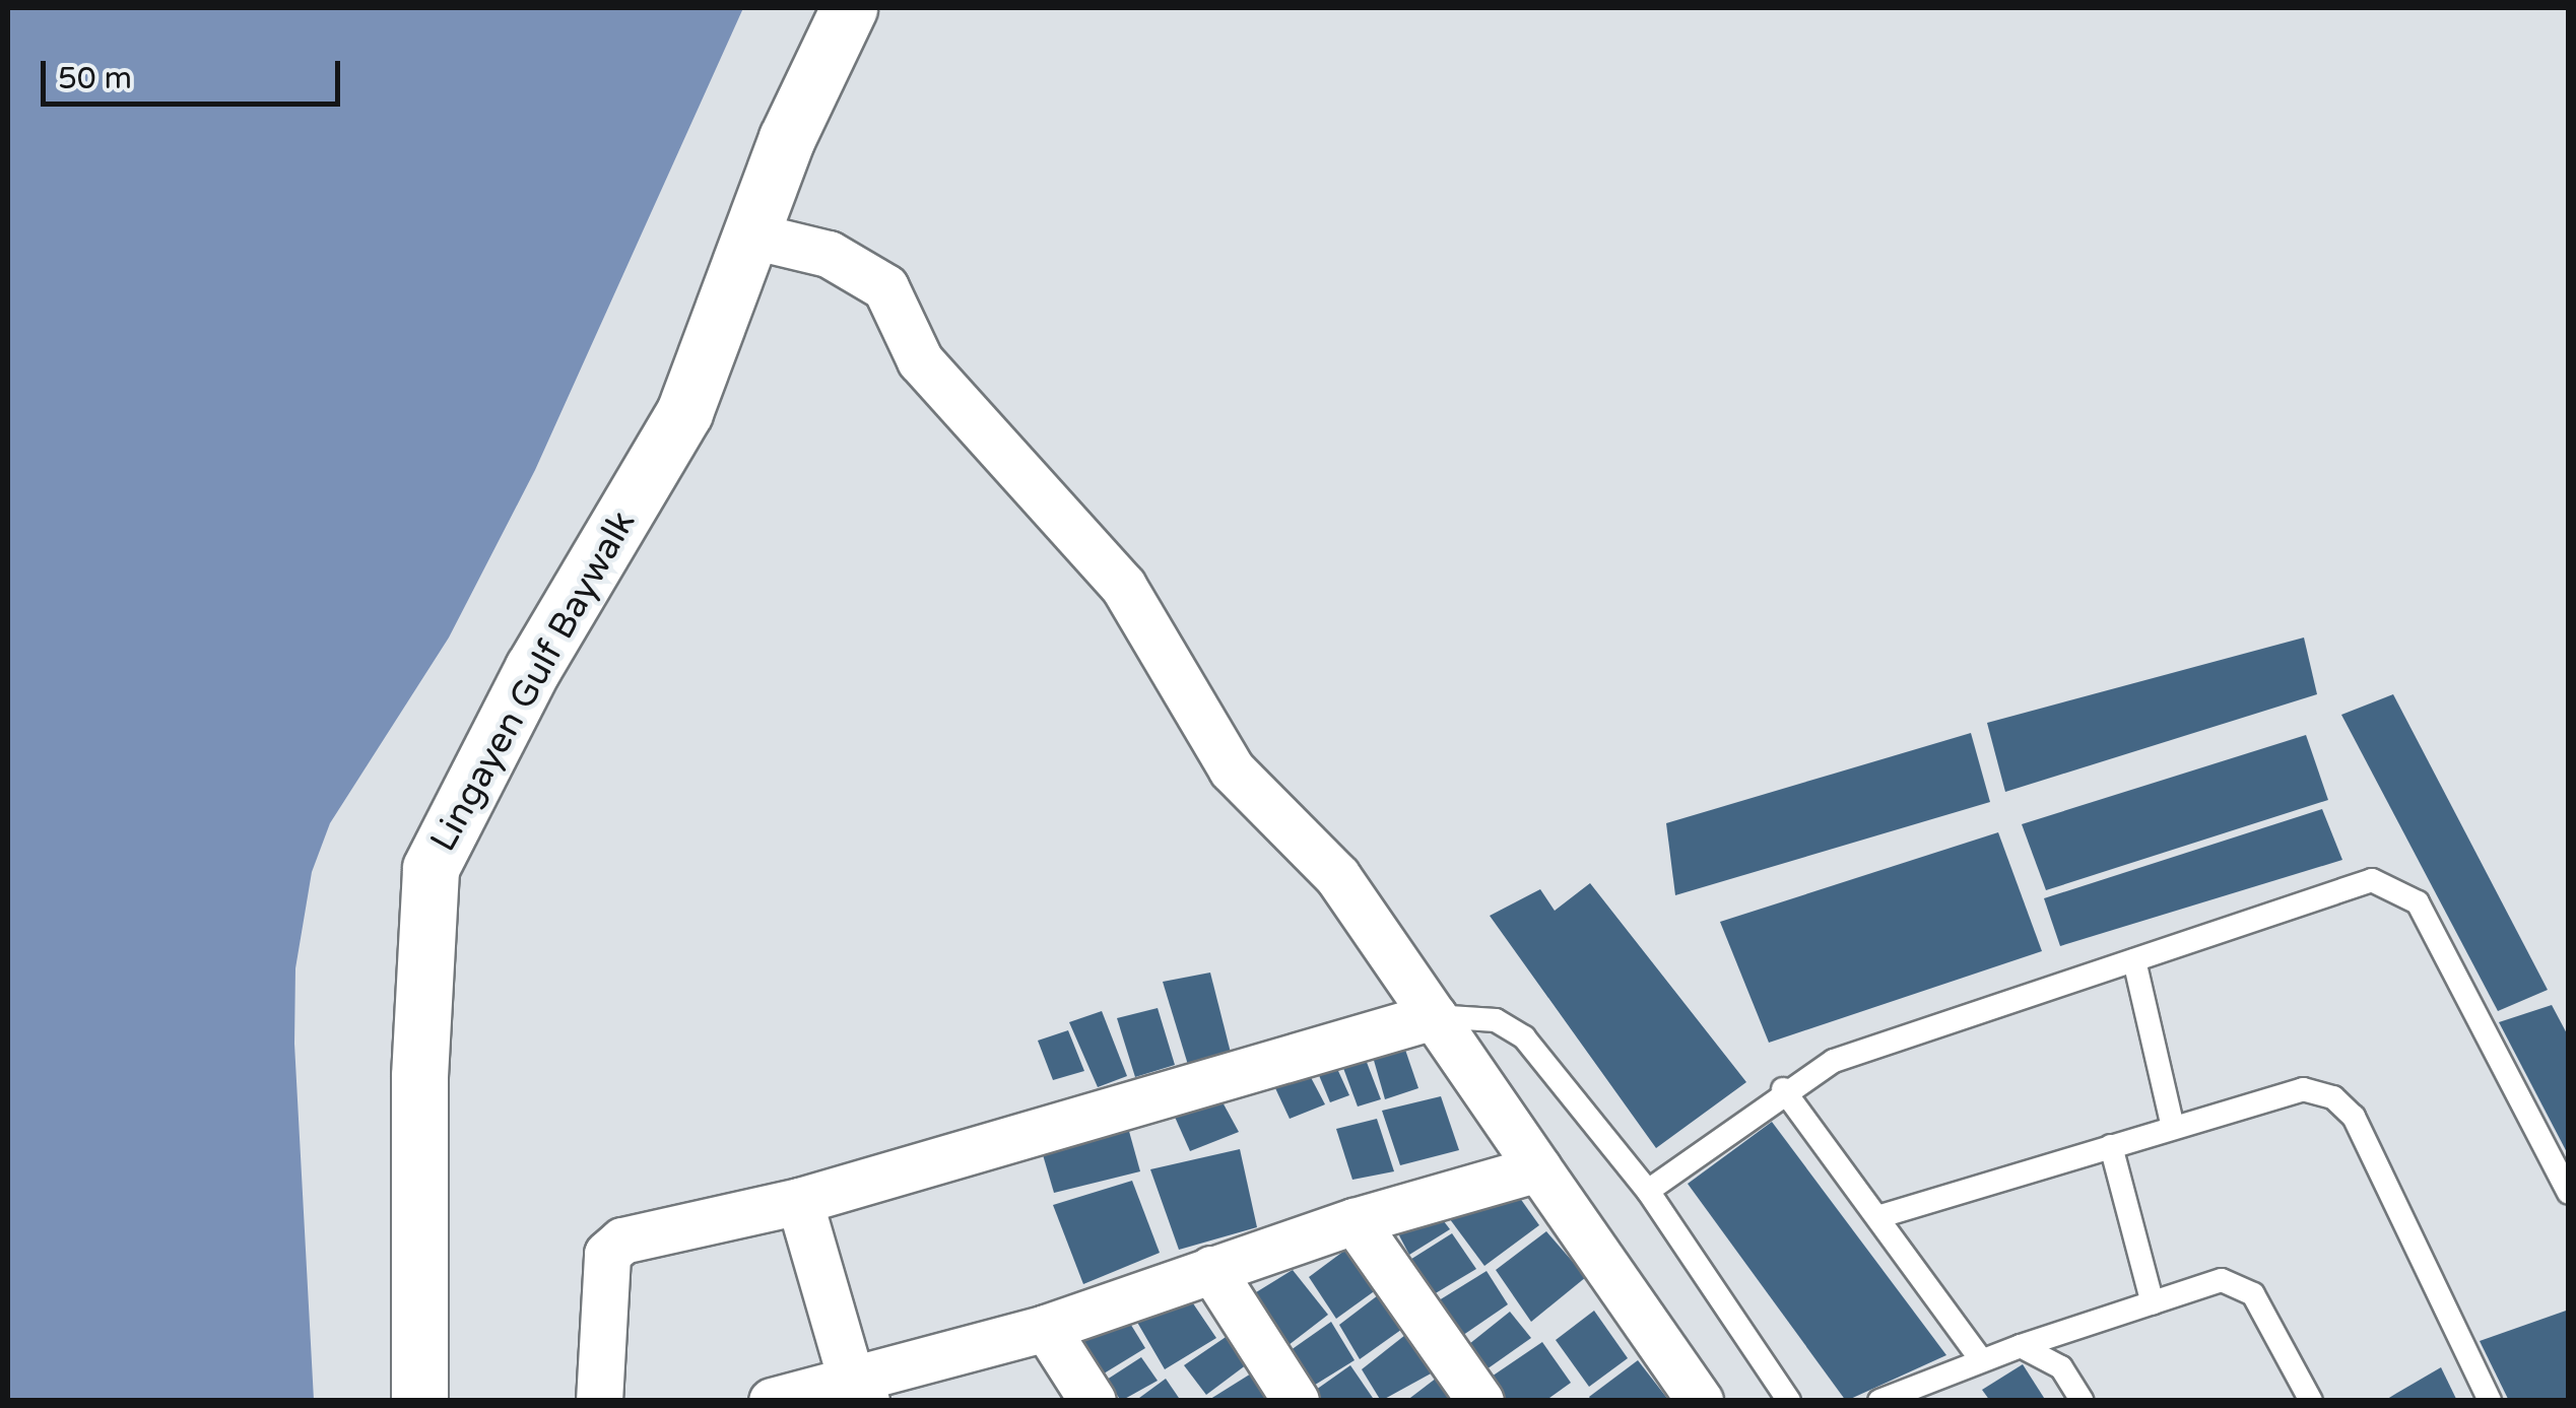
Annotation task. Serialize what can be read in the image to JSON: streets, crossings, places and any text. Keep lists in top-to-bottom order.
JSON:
{
  "streets": {
    "street": ["Lingayen Gulf Baywalk"]
  },
  "scale_bar": "50 m"
}
